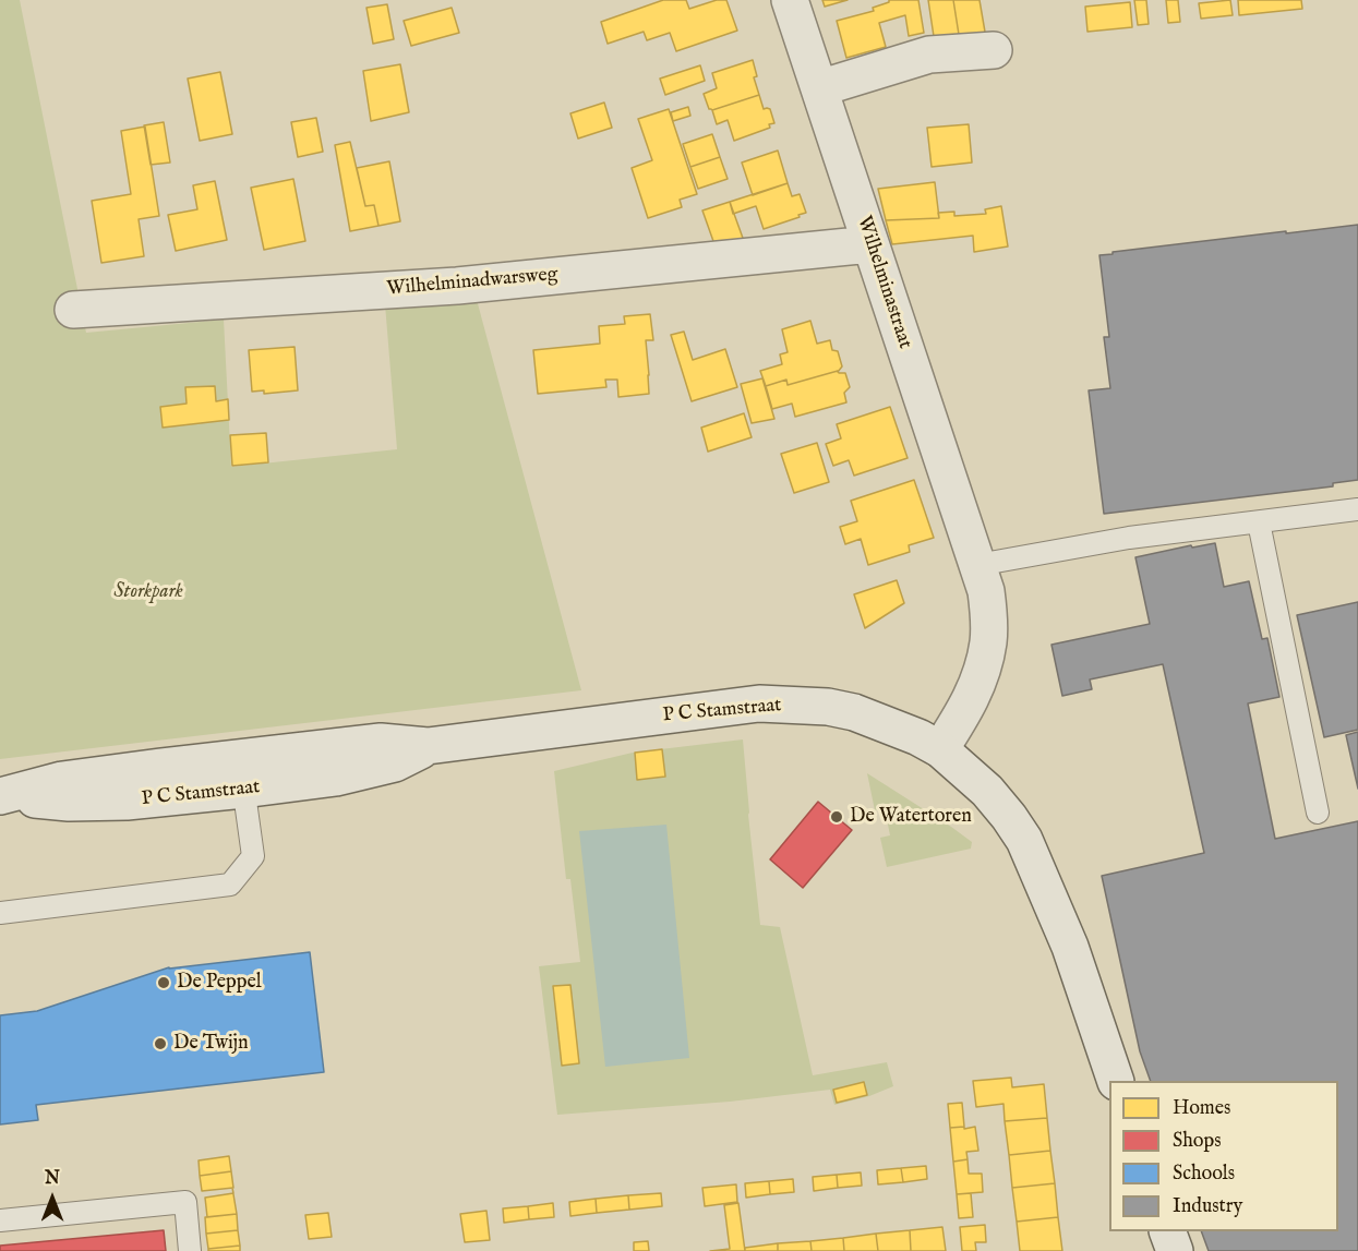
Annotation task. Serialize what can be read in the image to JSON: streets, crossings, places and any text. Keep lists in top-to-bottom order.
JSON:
{
  "streets": {
    "street": ["Wilhelminadwarsweg", "Wilhelminastraat", "P C Stamstraat"]
  },
  "crossings": [
    ["Wilhelminadwarsweg", "Wilhelminastraat"],
    ["Wilhelminastraat", "P C Stamstraat"]
  ],
  "parks": ["Storkpark"],
  "places": ["De Watertoren", "De Peppel", "De Twijn"],
  "legend": [
    "Homes",
    "Shops",
    "Schools",
    "Industry"
  ],
  "north": "top"
}
